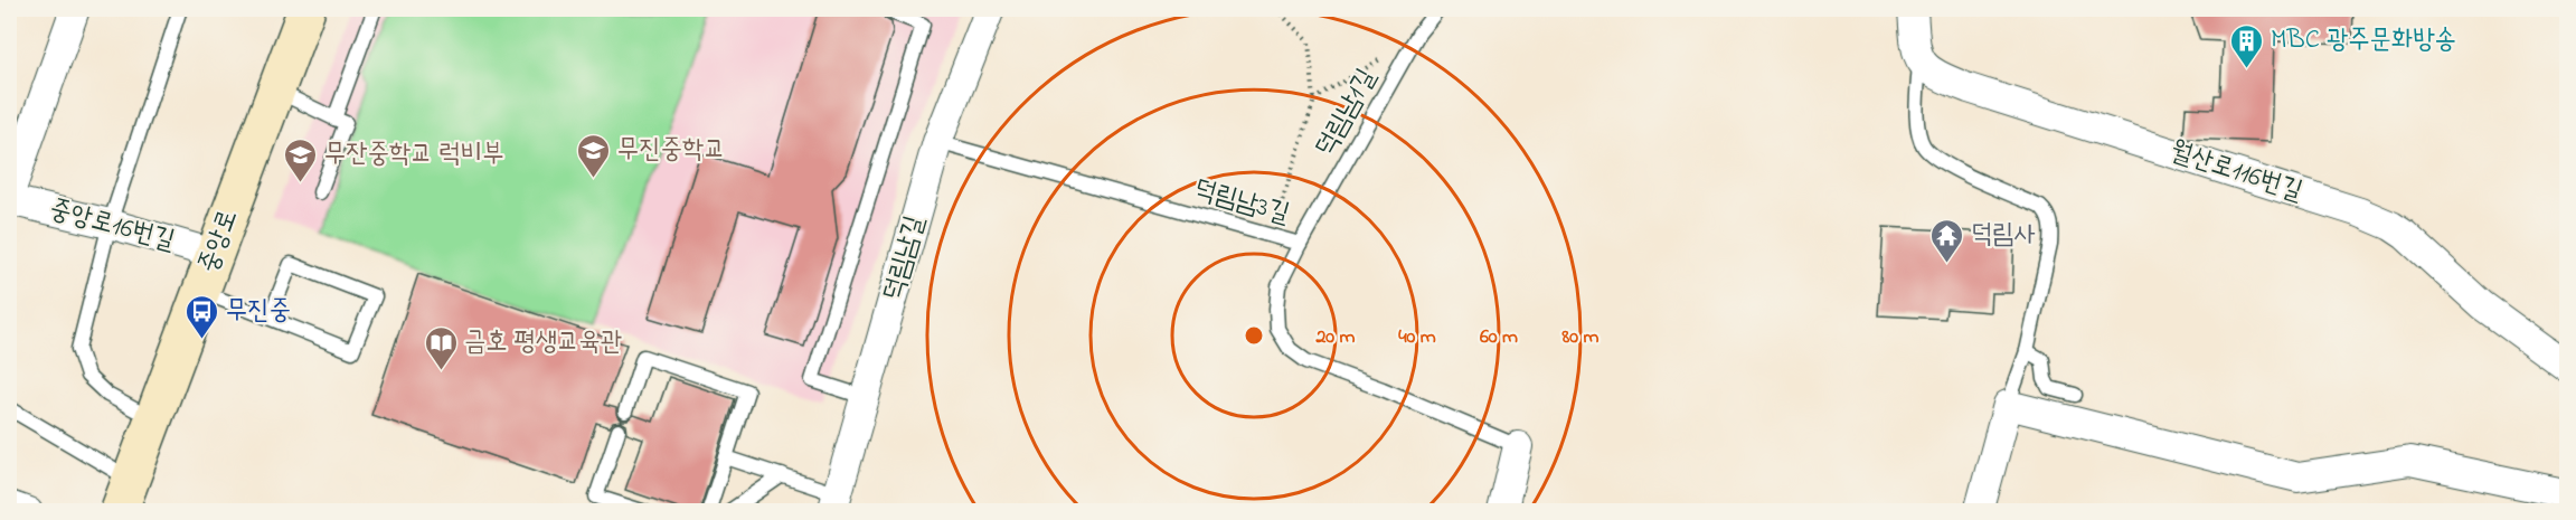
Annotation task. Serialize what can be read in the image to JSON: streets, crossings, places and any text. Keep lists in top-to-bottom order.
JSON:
{
  "streets": {
    "main road": ["중앙로"],
    "street": ["월산로116번길", "중앙로16번길", "덕림남길"],
    "lane": ["덕림남1길", "덕림남3길"]
  },
  "crossings": [
    ["덕림남1길", "덕림남3길"],
    ["덕림남3길", "덕림남길"],
    ["중앙로16번길", "중앙로"]
  ],
  "places": {
    "building": ["MBC 광주문화방송"],
    "school or university": ["무진중학교", "무잔중학교 럭비부"],
    "temple": ["덕림사"],
    "bus stop": ["무진중"],
    "library": ["금호 평생교육관"]
  },
  "rings": [
    "20 m",
    "40 m",
    "60 m",
    "80 m"
  ]
}
